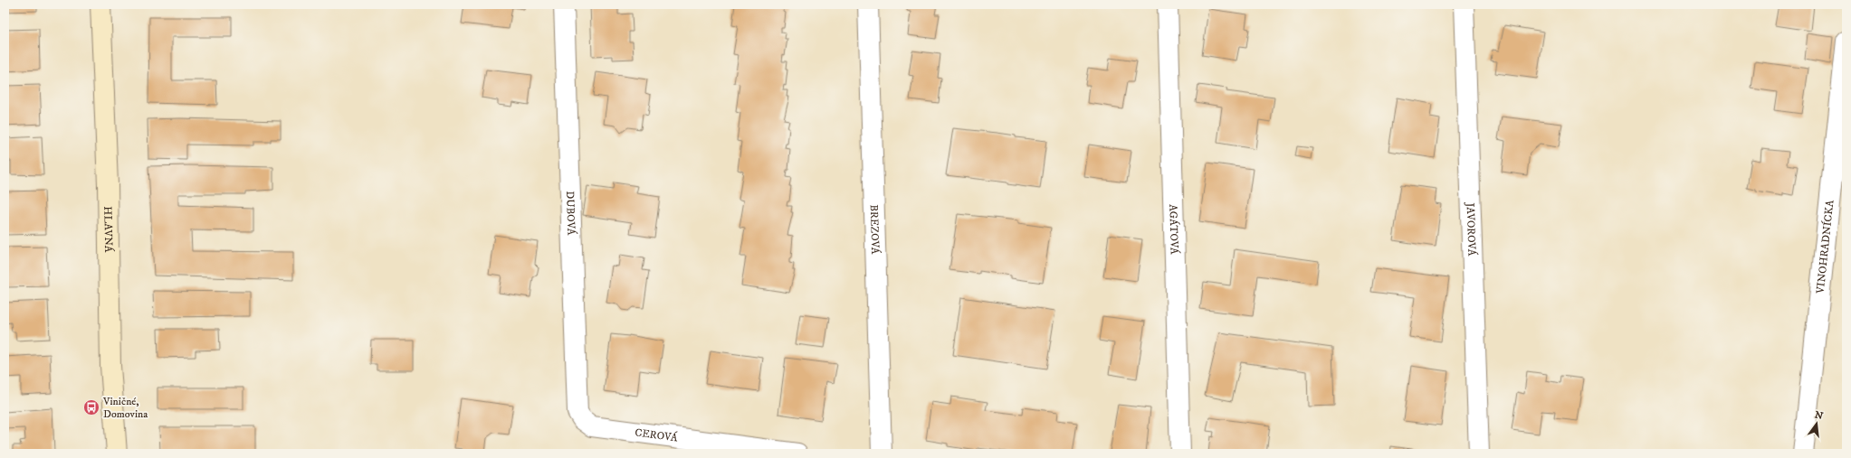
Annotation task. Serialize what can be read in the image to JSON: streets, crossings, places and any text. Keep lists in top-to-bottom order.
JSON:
{
  "streets": {
    "main road": ["HLAVNÁ"],
    "street": [
      "DUBOVÁ",
      "BREZOVÁ",
      "AGÁTOVÁ",
      "JAVOROVÁ",
      "VINOHRADNÍCKA",
      "CEROVÁ"
    ]
  },
  "crossings": [
    ["DUBOVÁ", "CEROVÁ"]
  ],
  "places": {
    "bus stop": ["Viničné, Domovina"]
  },
  "north": "top"
}
